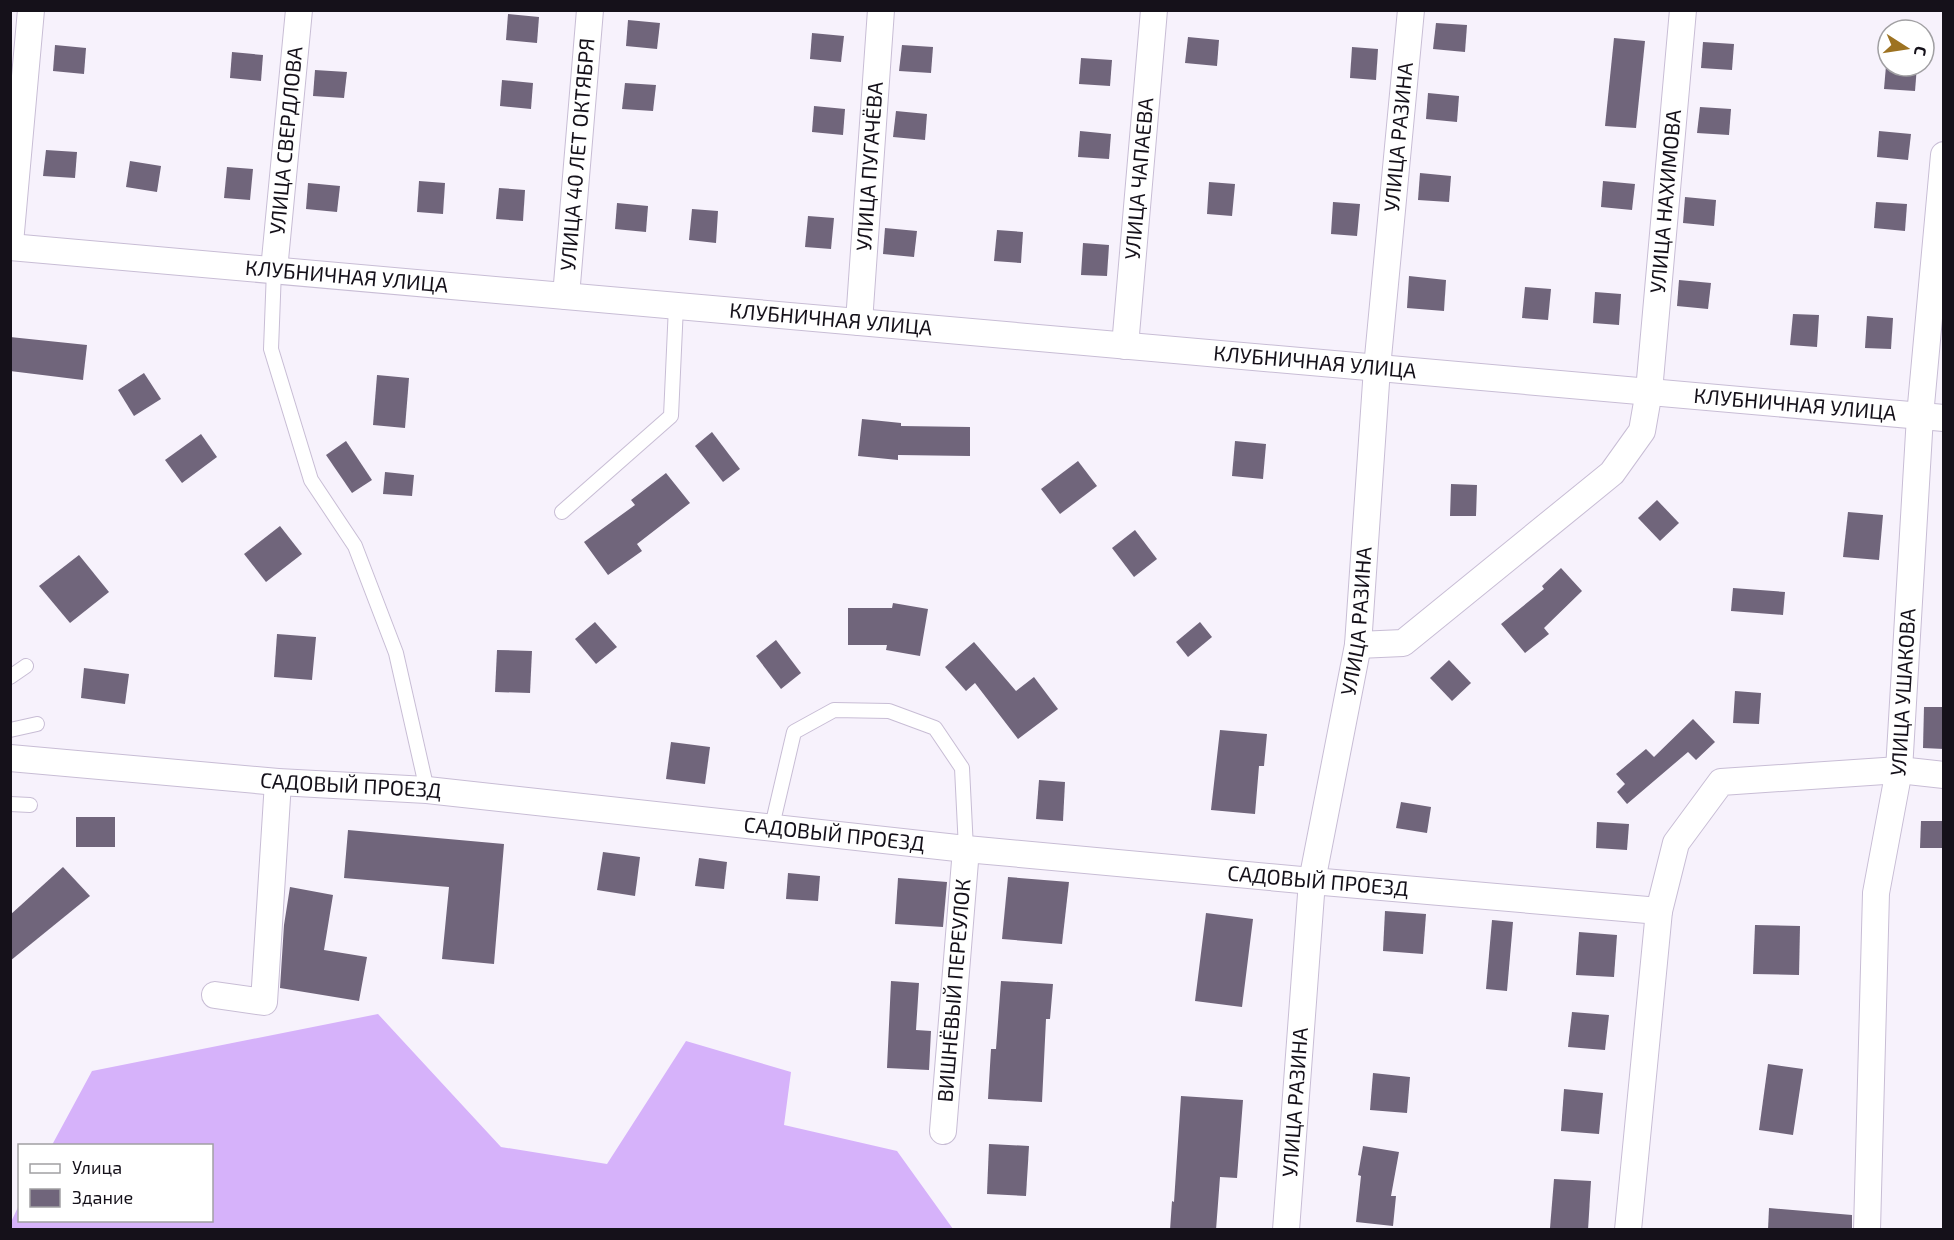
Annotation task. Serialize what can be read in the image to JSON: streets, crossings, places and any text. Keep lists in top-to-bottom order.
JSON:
{
  "streets": {
    "street": [
      "УЛИЦА РАЗИНА",
      "УЛИЦА СВЕРДЛОВА",
      "УЛИЦА 40 ЛЕТ ОКТЯБРЯ",
      "УЛИЦА ПУГАЧЁВА",
      "УЛИЦА ЧАПАЕВА",
      "УЛИЦА НАХИМОВА",
      "КЛУБНИЧНАЯ УЛИЦА",
      "УЛИЦА УШАКОВА",
      "САДОВЫЙ ПРОЕЗД",
      "ВИШНЁВЫЙ ПЕРЕУЛОК"
    ]
  },
  "crossings": [
    ["УЛИЦА РАЗИНА", "КЛУБНИЧНАЯ УЛИЦА"],
    ["УЛИЦА РАЗИНА", "САДОВЫЙ ПРОЕЗД"],
    ["УЛИЦА СВЕРДЛОВА", "КЛУБНИЧНАЯ УЛИЦА"],
    ["УЛИЦА 40 ЛЕТ ОКТЯБРЯ", "КЛУБНИЧНАЯ УЛИЦА"],
    ["УЛИЦА ПУГАЧЁВА", "КЛУБНИЧНАЯ УЛИЦА"],
    ["УЛИЦА ЧАПАЕВА", "КЛУБНИЧНАЯ УЛИЦА"],
    ["УЛИЦА НАХИМОВА", "КЛУБНИЧНАЯ УЛИЦА"],
    ["КЛУБНИЧНАЯ УЛИЦА", "УЛИЦА УШАКОВА"],
    ["САДОВЫЙ ПРОЕЗД", "ВИШНЁВЫЙ ПЕРЕУЛОК"]
  ],
  "legend": ["Улица", "Здание"],
  "north": "right"
}
